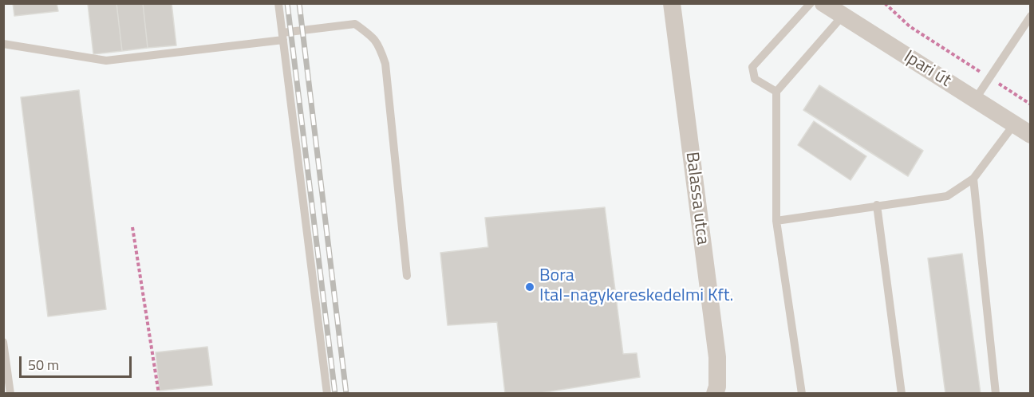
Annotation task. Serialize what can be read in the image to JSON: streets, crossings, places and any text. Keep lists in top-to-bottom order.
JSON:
{
  "streets": {
    "street": ["Ipari út", "Balassa utca"]
  },
  "places": ["Bora Ital-nagykereskedelmi Kft."],
  "scale_bar": "50 m"
}
